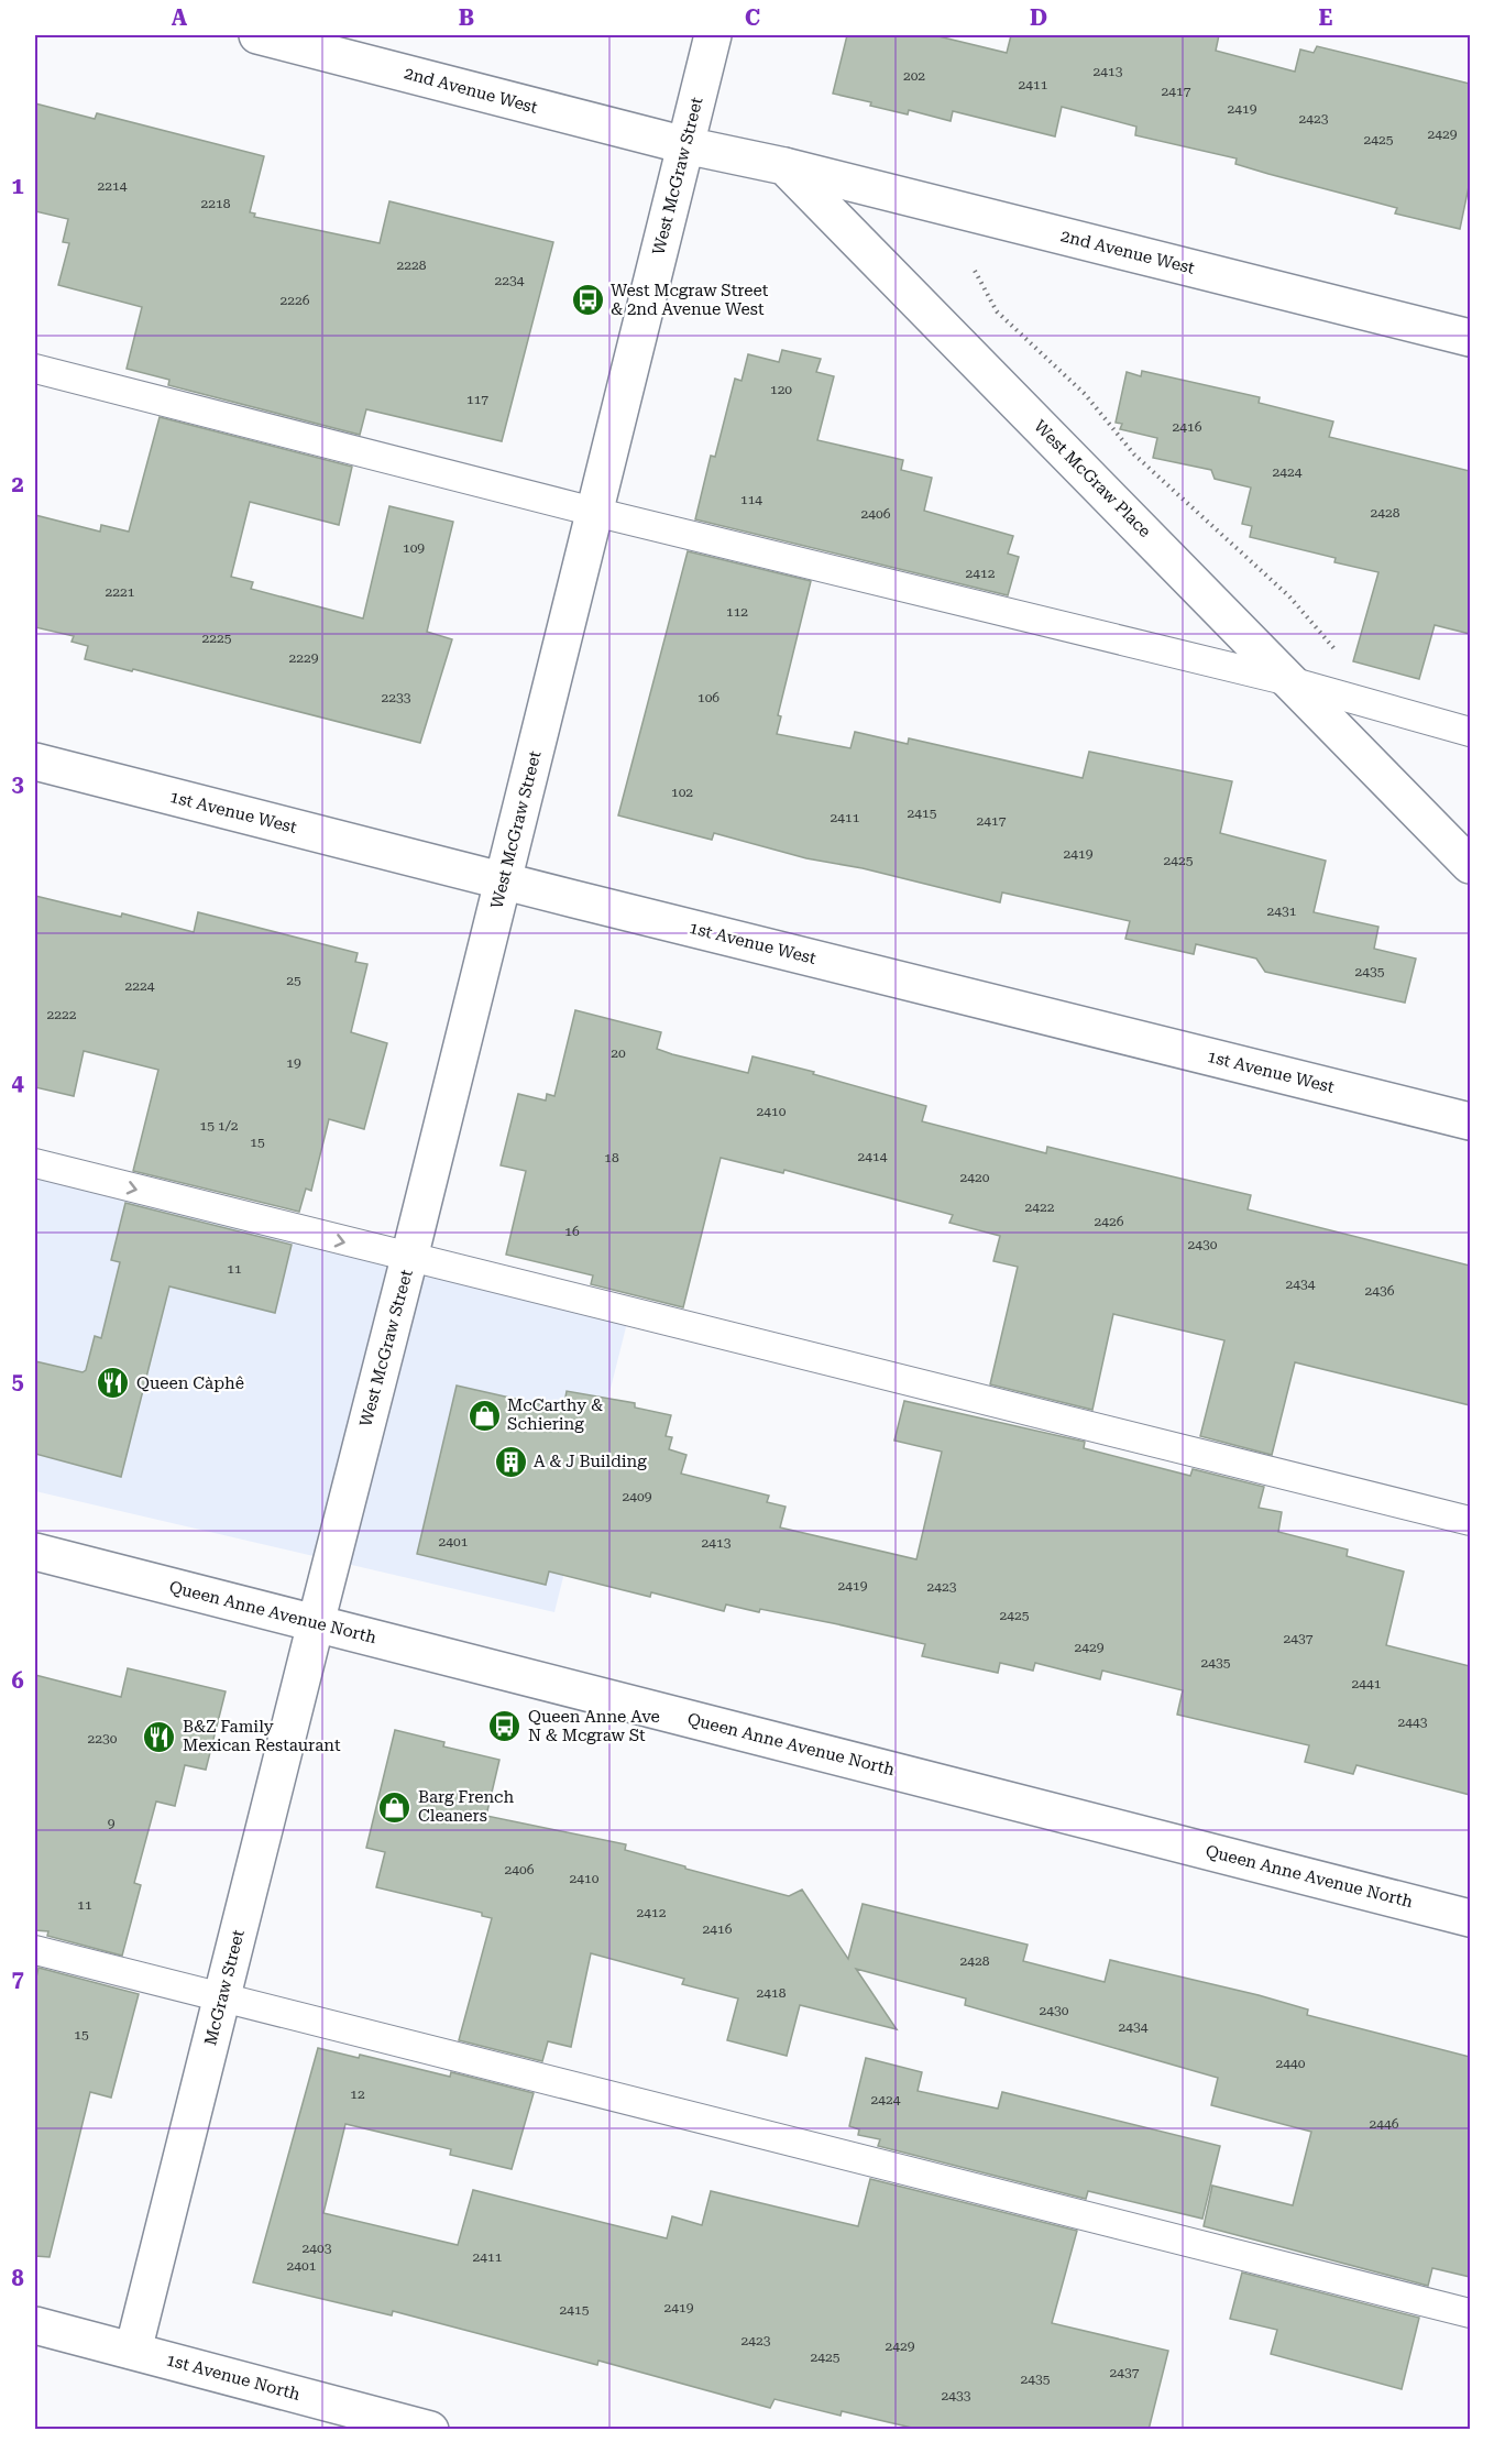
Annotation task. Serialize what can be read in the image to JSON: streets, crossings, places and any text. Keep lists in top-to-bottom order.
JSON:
{
  "streets": {
    "street": [
      "2nd Avenue West",
      "West McGraw Street",
      "West McGraw Place",
      "1st Avenue West",
      "Queen Anne Avenue North",
      "McGraw Street",
      "1st Avenue North"
    ]
  },
  "crossings": [
    ["2nd Avenue West", "West McGraw Street"],
    ["2nd Avenue West", "West McGraw Place"],
    ["West McGraw Street", "1st Avenue West"],
    ["West McGraw Street", "Queen Anne Avenue North"],
    ["West McGraw Street", "McGraw Street"],
    ["Queen Anne Avenue North", "McGraw Street"],
    ["McGraw Street", "1st Avenue North"]
  ],
  "places": {
    "bus stop": ["West Mcgraw Street & 2nd Avenue West", "Queen Anne Ave N & Mcgraw St"],
    "restaurant": ["Queen Càphê", "B&Z Family Mexican Restaurant"],
    "shop": ["McCarthy & Schiering", "Barg French Cleaners"],
    "building": ["A & J Building"]
  },
  "house_numbers": [
    "2413",
    "202",
    "2411",
    "2417",
    "2419",
    "2423",
    "2429",
    "2425",
    "2214",
    "2218",
    "2228",
    "2234",
    "2226",
    "120",
    "117",
    "2416",
    "2424",
    "114",
    "2428",
    "2406",
    "109",
    "2412",
    "2221",
    "112",
    "2225",
    "2229",
    "2233",
    "106",
    "102",
    "2415",
    "2411",
    "2417",
    "2419",
    "2425",
    "2431",
    "2435",
    "25",
    "2224",
    "2222",
    "20",
    "19",
    "2410",
    "15 1/2",
    "15",
    "2414",
    "18",
    "2420",
    "2422",
    "2426",
    "16",
    "2430",
    "11",
    "2434",
    "2436",
    "2409",
    "2401",
    "2413",
    "2419",
    "2423",
    "2425",
    "2437",
    "2429",
    "2435",
    "2441",
    "2443",
    "2230",
    "9",
    "2406",
    "2410",
    "11",
    "2412",
    "2416",
    "2428",
    "2418",
    "2430",
    "2434",
    "15",
    "2440",
    "12",
    "2424",
    "2446",
    "2403",
    "2411",
    "2401",
    "2419",
    "2415",
    "2423",
    "2429",
    "2425",
    "2437",
    "2435",
    "2433"
  ],
  "grid": {
    "columns": [
      "A",
      "B",
      "C",
      "D",
      "E"
    ],
    "rows": [
      "1",
      "2",
      "3",
      "4",
      "5",
      "6",
      "7",
      "8"
    ]
  }
}
